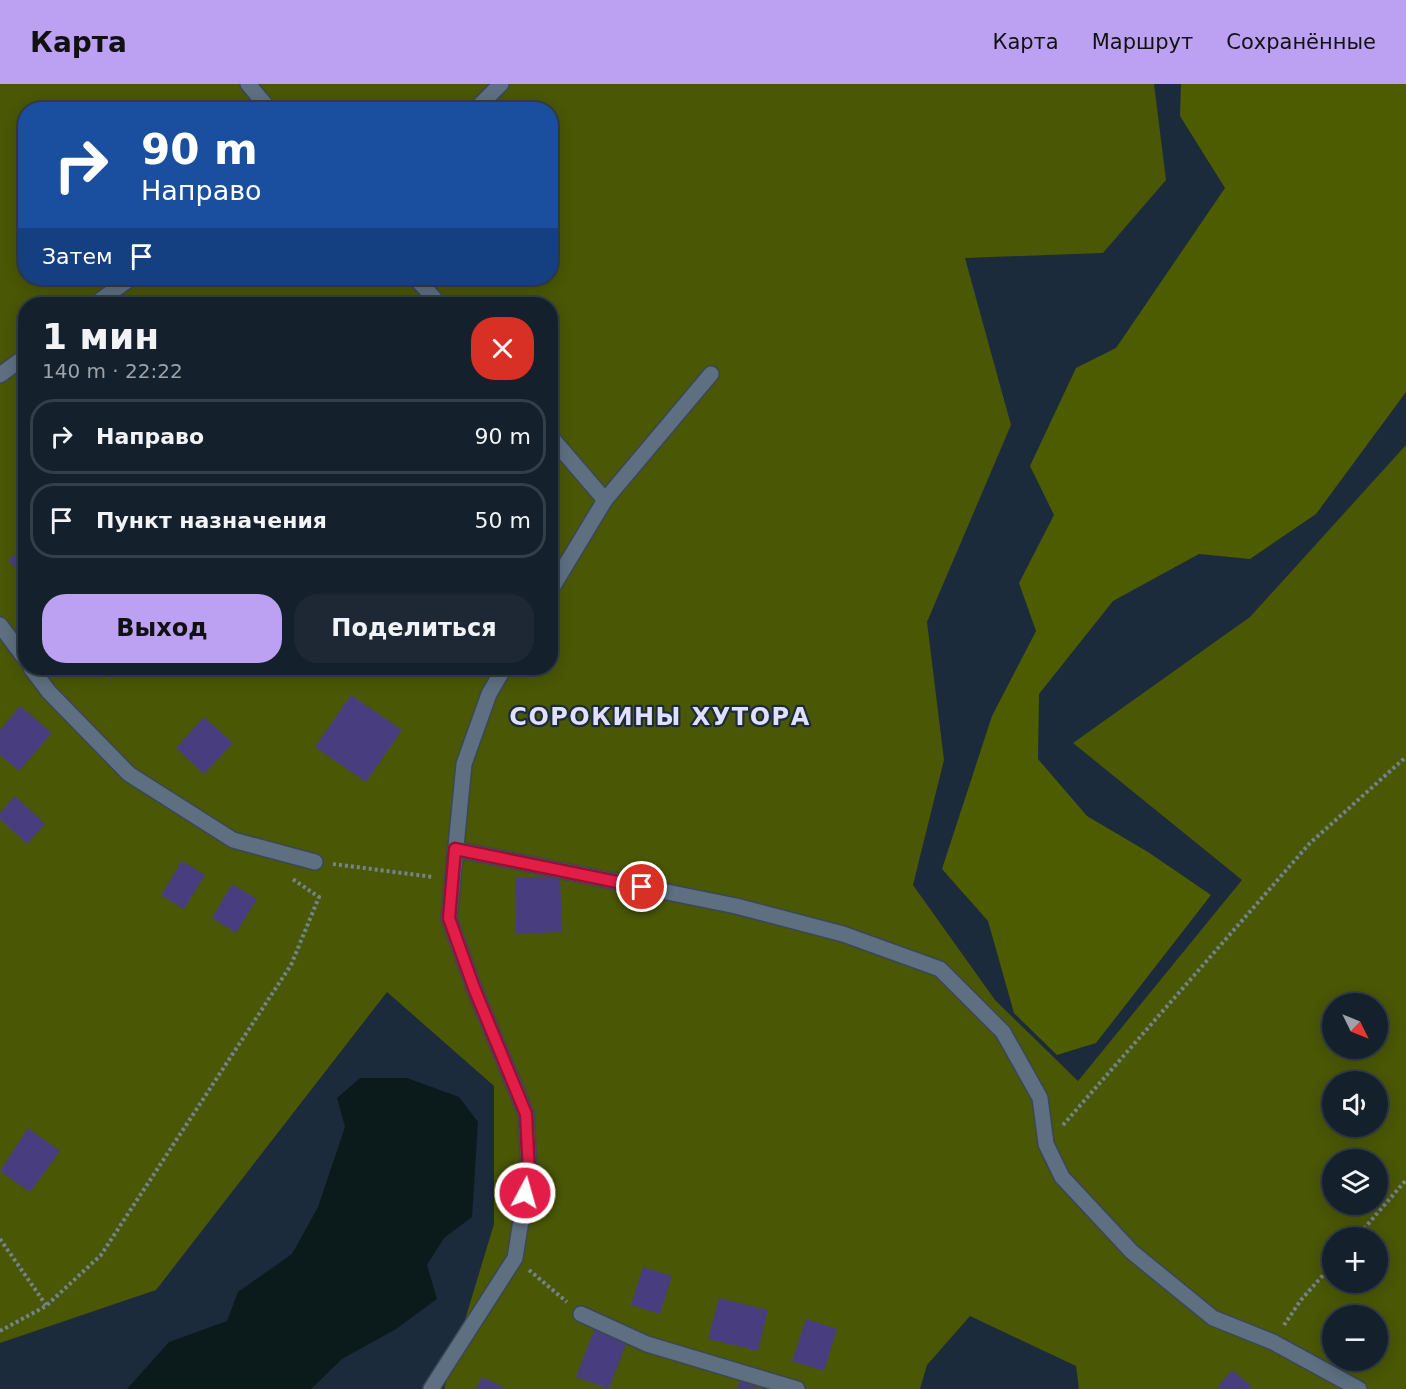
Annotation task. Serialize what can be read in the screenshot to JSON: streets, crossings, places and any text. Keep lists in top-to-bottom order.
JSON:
{
  "districts": ["СОРОКИНЫ ХУТОРА"],
  "north": "bottom right",
  "page": {
    "header": "Карта",
    "nav": ["Карта", "Маршрут", "Сохранённые"],
    "turn": ["90 m", "Направо"],
    "then": "Затем",
    "heading": ["1 мин", "140 m · 22:22"],
    "list": [
      {
        "name": "Направо",
        "value": "90 m"
      },
      {
        "name": "Пункт назначения",
        "value": "50 m"
      }
    ],
    "buttons": ["Выход", "Поделиться"],
    "map_buttons": ["+", "−"]
  }
}
